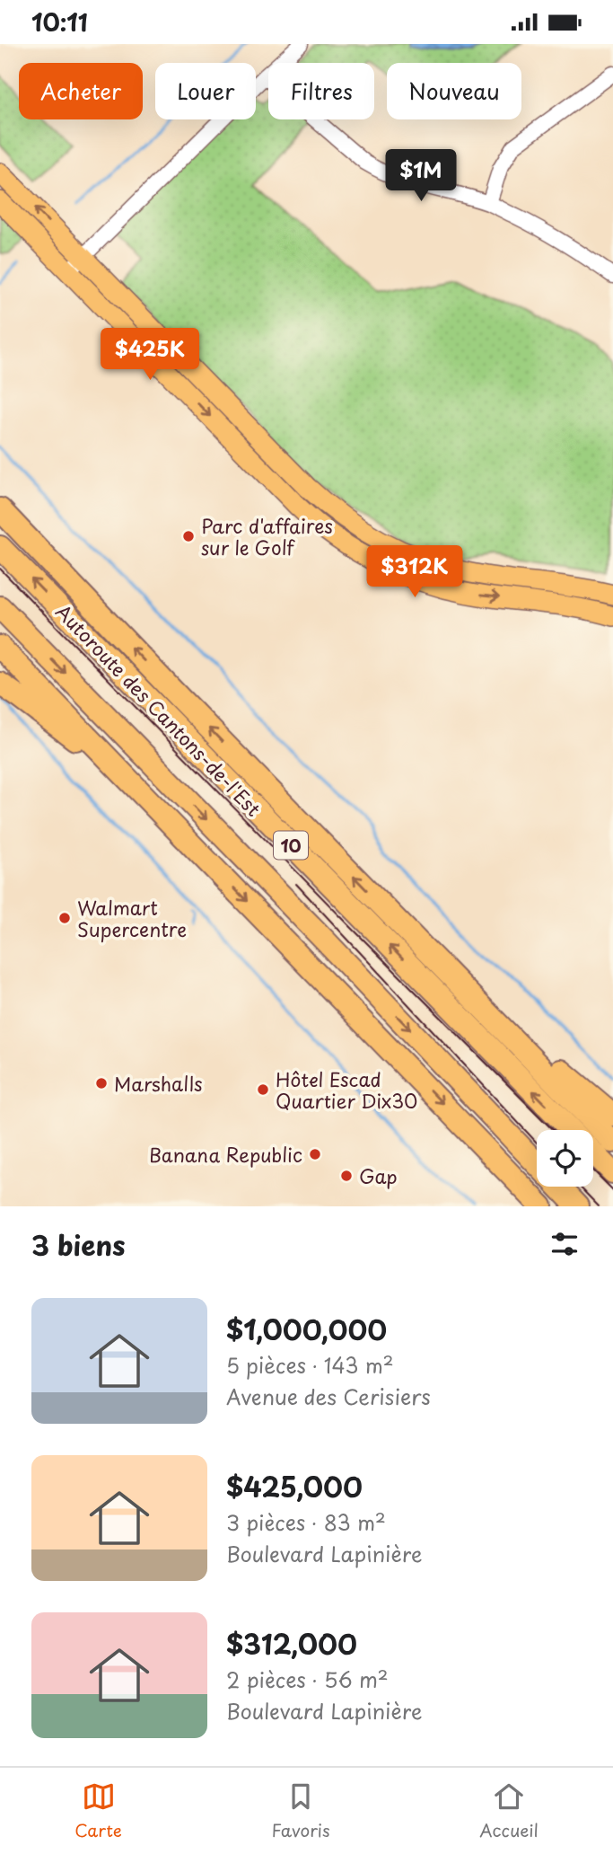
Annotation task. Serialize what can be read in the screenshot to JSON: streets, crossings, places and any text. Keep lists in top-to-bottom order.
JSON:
{
  "streets": {
    "highway": ["Autoroute des Cantons-de-l'Est", "10"]
  },
  "places": [
    "Parc d'affaires sur le Golf",
    "Walmart Supercentre",
    "Marshalls",
    "Hôtel Escad Quartier Dix30",
    "Banana Republic",
    "Gap"
  ],
  "page": {
    "status": "10:11",
    "chip": [
      "Acheter",
      "Louer",
      "Filtres",
      "Nouveau"
    ],
    "price": ["$1M", "$425K", "$312K"],
    "heading": "3 biens",
    "list": [
      {
        "name": "$1,000,000",
        "note": "5 pièces · 143 m² · Avenue des Cerisiers"
      },
      {
        "name": "$425,000",
        "note": "3 pièces · 83 m² · Boulevard Lapinière"
      },
      {
        "name": "$312,000",
        "note": "2 pièces · 56 m² · Boulevard Lapinière"
      }
    ],
    "tabs": ["Carte", "Favoris", "Accueil"]
  }
}
